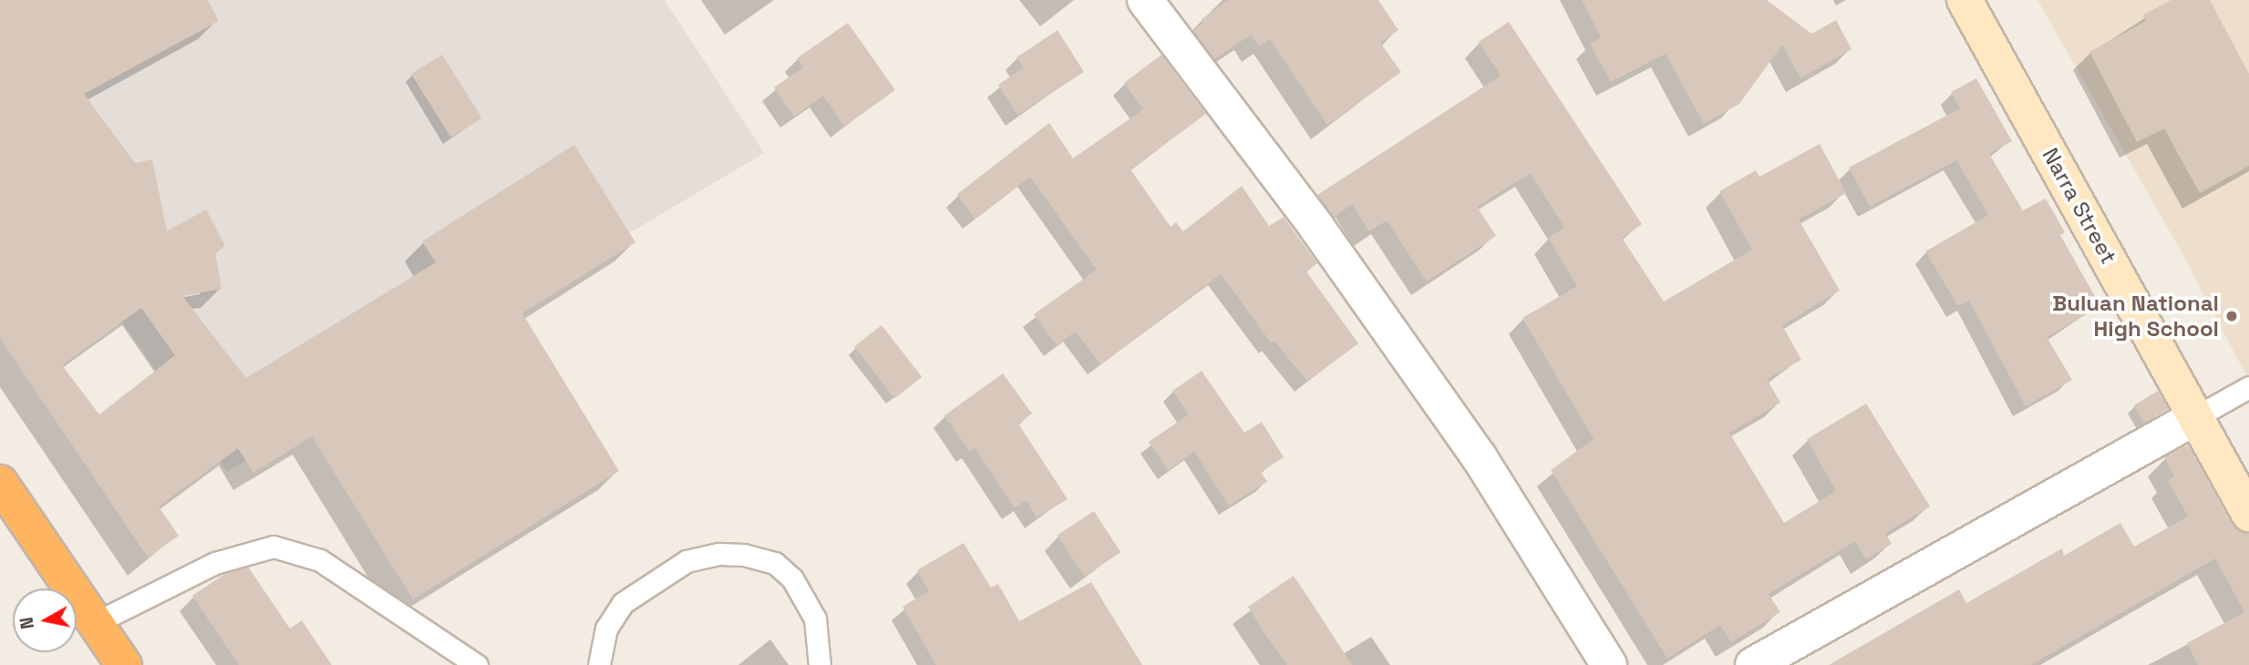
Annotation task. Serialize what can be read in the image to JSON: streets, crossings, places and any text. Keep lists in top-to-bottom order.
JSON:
{
  "streets": {
    "street": ["Narra Street"]
  },
  "places": ["Buluan National High School"],
  "north": "left"
}
